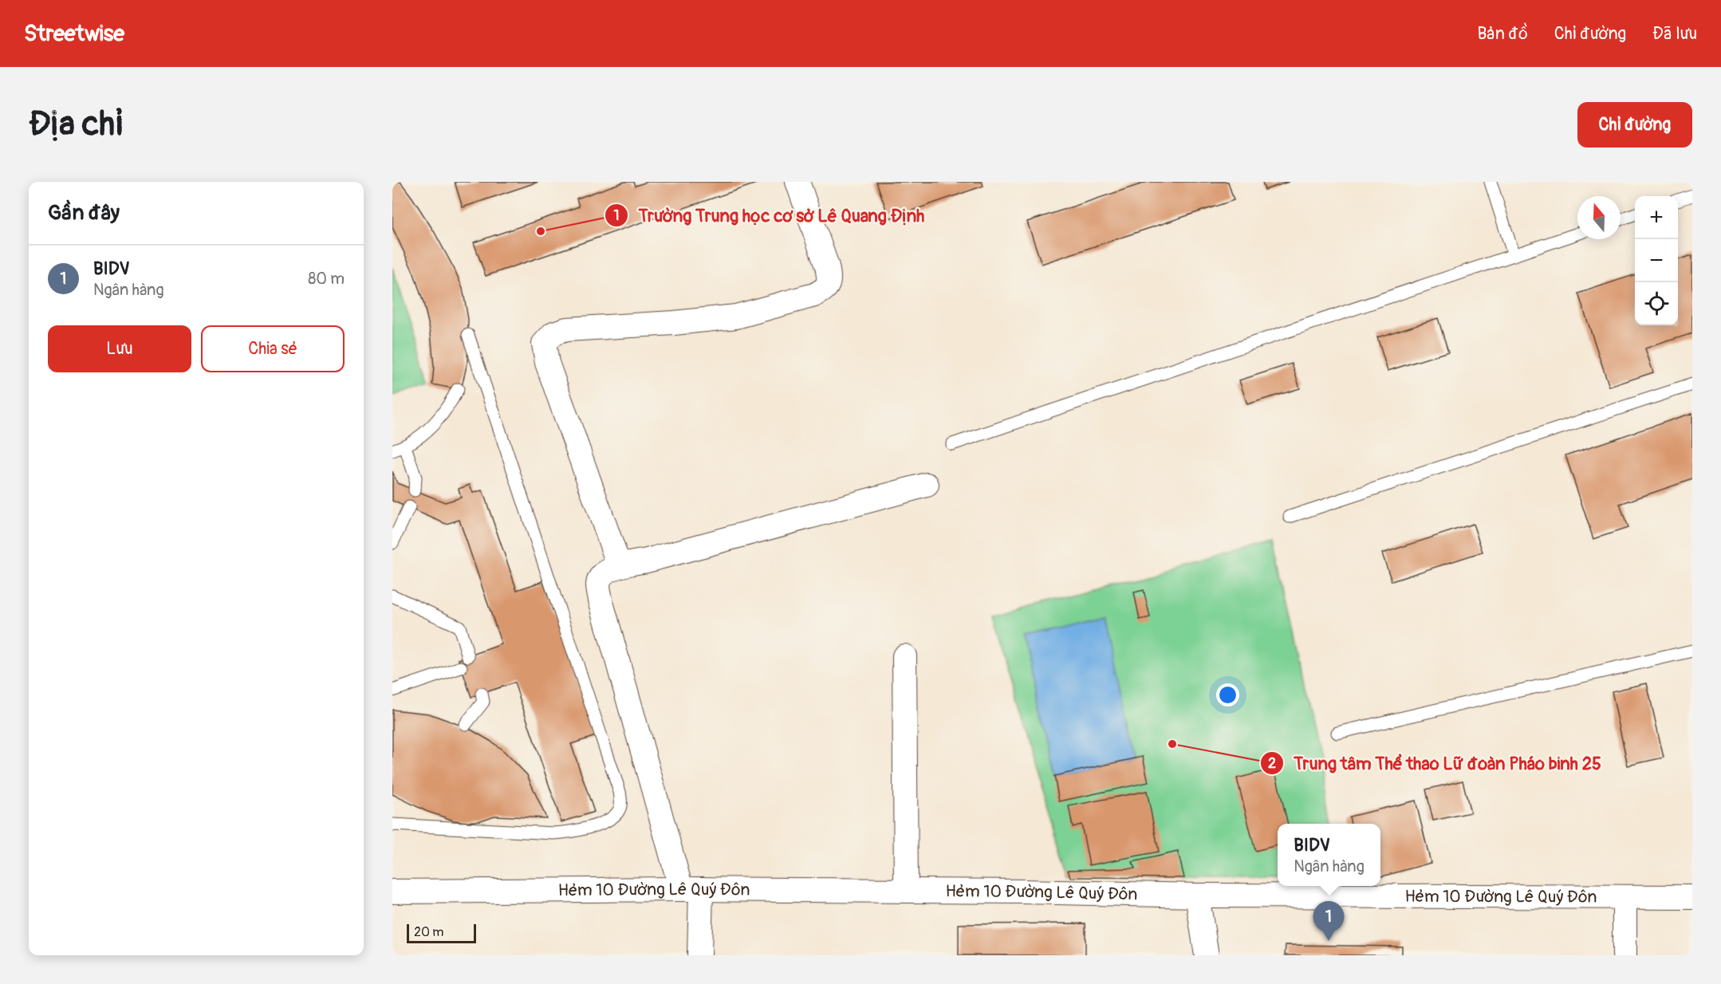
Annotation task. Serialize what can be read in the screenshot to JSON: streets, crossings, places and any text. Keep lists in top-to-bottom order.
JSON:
{
  "streets": {
    "street": ["Hẻm 10 Đường Lê Quý Đôn"]
  },
  "places": ["Trường Trung học cơ sở Lê Quang Định", "Trung tâm Thể thao Lữ đoàn Pháo binh 25"],
  "scale_bar": "20 m",
  "north": "top",
  "page": {
    "header": "Streetwise",
    "nav": ["Bản đồ", "Chỉ đường", "Đã lưu"],
    "buttons": [
      "Chỉ đường",
      ["Lưu", "Chia sẻ"]
    ],
    "title": "Địa chỉ",
    "heading": "Gần đây",
    "map_buttons": ["+", "−"],
    "list": [
      {
        "mark": "1",
        "name": "BIDV",
        "note": "Ngân hàng",
        "value": "80 m"
      }
    ],
    "popup": ["BIDV", "Ngân hàng"],
    "pins": "1",
    "scale": "20 m"
  }
}
